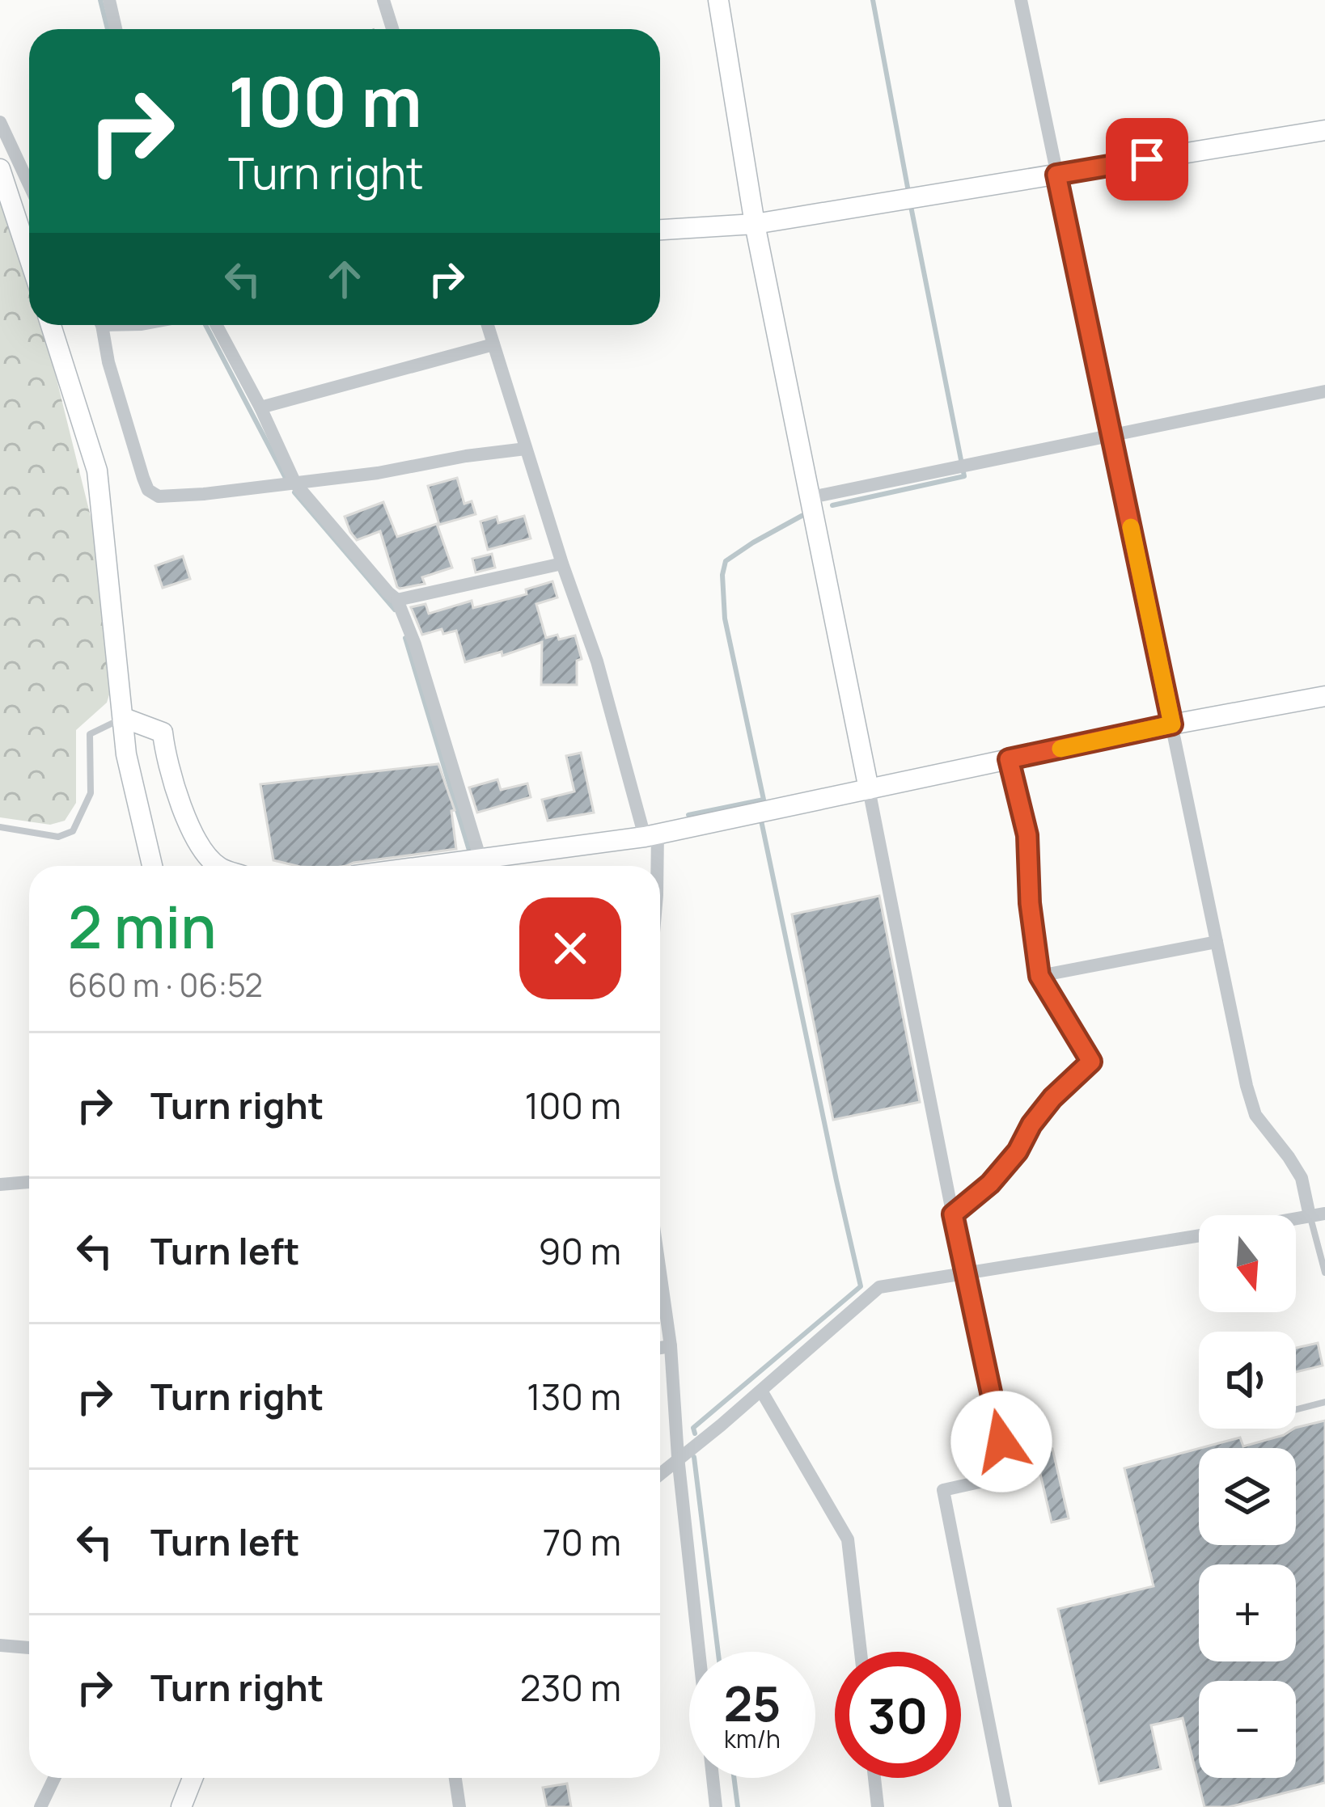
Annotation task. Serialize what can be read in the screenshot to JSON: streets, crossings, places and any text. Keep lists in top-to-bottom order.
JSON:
{
  "north": "bottom",
  "page": {
    "turn": ["100 m", "Turn right"],
    "heading": ["2 min", "660 m · 06:52"],
    "list": [
      {
        "name": "Turn right",
        "value": "100 m"
      },
      {
        "name": "Turn left",
        "value": "90 m"
      },
      {
        "name": "Turn right",
        "value": "130 m"
      },
      {
        "name": "Turn left",
        "value": "70 m"
      },
      {
        "name": "Turn right",
        "value": "230 m"
      }
    ],
    "map_buttons": ["+", "−"],
    "speed": "25 km/h",
    "limit": "30"
  }
}
